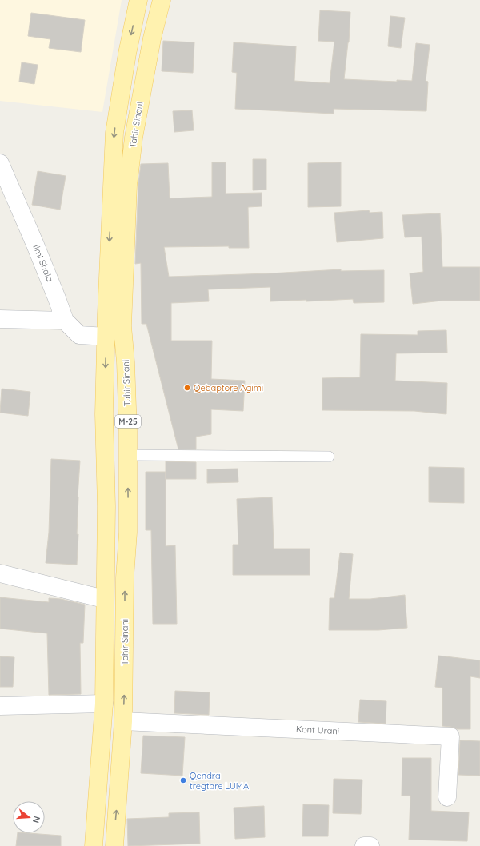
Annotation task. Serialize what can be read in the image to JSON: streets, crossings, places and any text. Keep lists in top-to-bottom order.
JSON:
{
  "streets": {
    "main road": ["Tahir Sinani", "M-25"],
    "street": ["Ilmi Shala", "Kont Urani"]
  },
  "crossings": [
    ["Tahir Sinani", "Kont Urani"],
    ["Ilmi Shala", "M-25"]
  ],
  "places": ["Qebaptore Agimi", "Qendra tregtare LUMA"],
  "north": "right"
}
